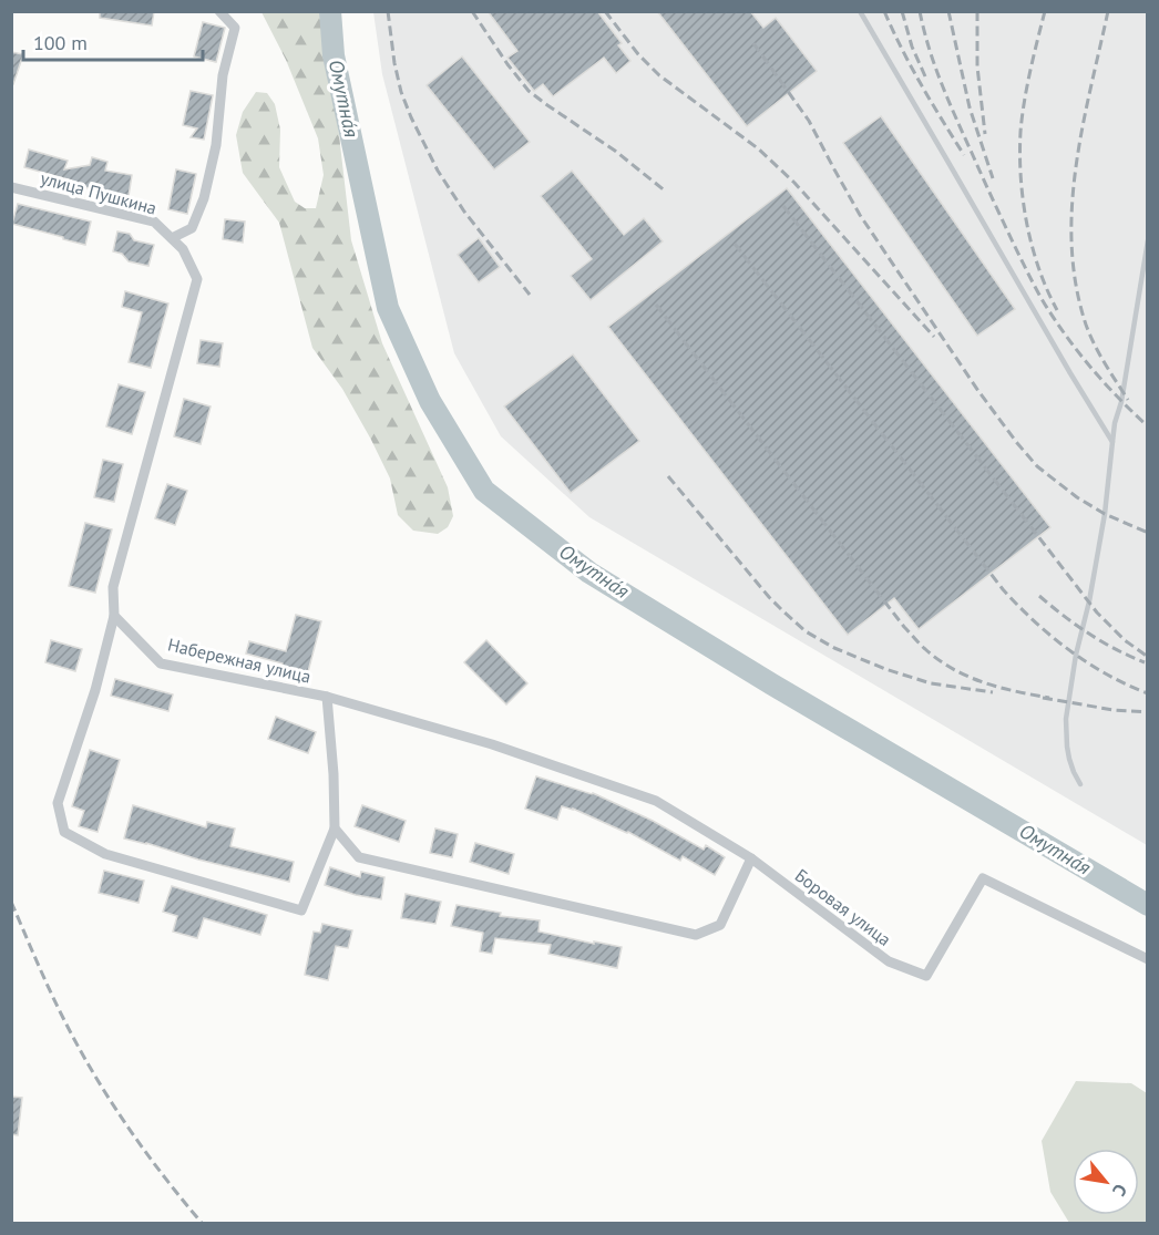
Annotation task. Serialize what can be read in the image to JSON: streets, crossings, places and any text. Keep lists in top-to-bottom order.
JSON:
{
  "streets": {
    "street": ["улица Пушкина", "Набережная улица", "Боровая улица"]
  },
  "crossings": [
    ["Набережная улица", "Боровая улица"]
  ],
  "water": ["Омутна́я"],
  "scale_bar": "100 m",
  "north": "bottom right"
}
